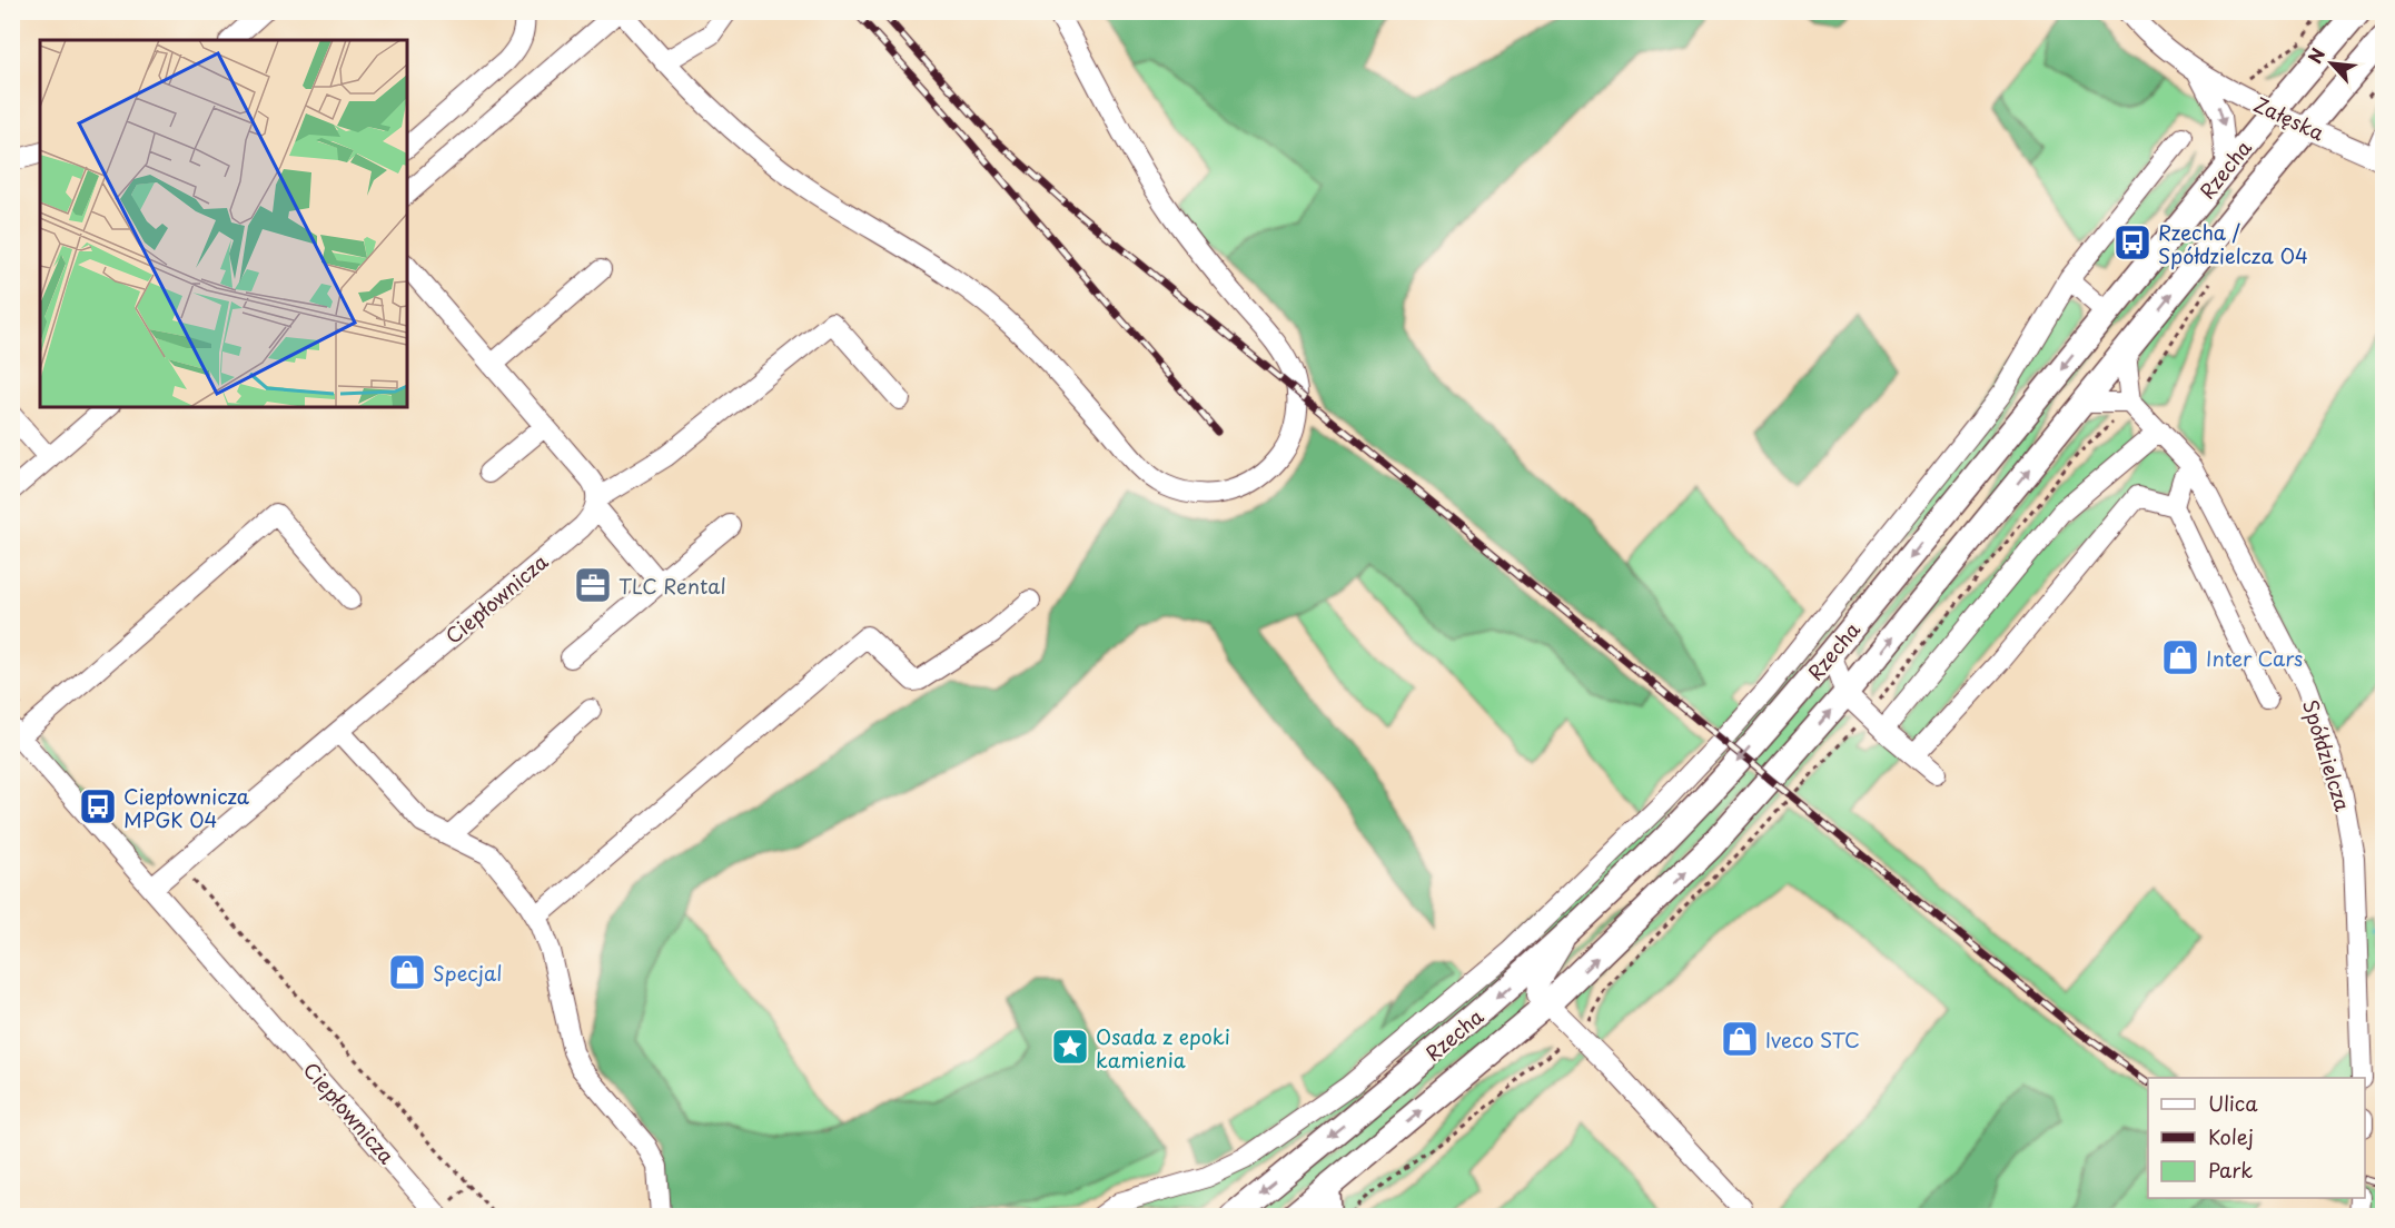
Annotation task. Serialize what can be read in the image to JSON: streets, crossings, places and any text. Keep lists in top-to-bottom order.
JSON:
{
  "streets": {
    "main road": ["Rzecha"],
    "street": ["Załęska", "Ciepłownicza", "Spółdzielcza"]
  },
  "crossings": [
    ["Załęska", "Rzecha"]
  ],
  "places": {
    "bus stop": ["Rzecha / Spółdzielcza 04", "Ciepłownicza MPGK 04"],
    "office": ["TLC Rental"],
    "shop": ["Inter Cars", "Specjal", "Iveco STC"],
    "place": ["Osada z epoki kamienia"]
  },
  "legend": ["Ulica", "Kolej", "Park"],
  "north": "top left"
}
